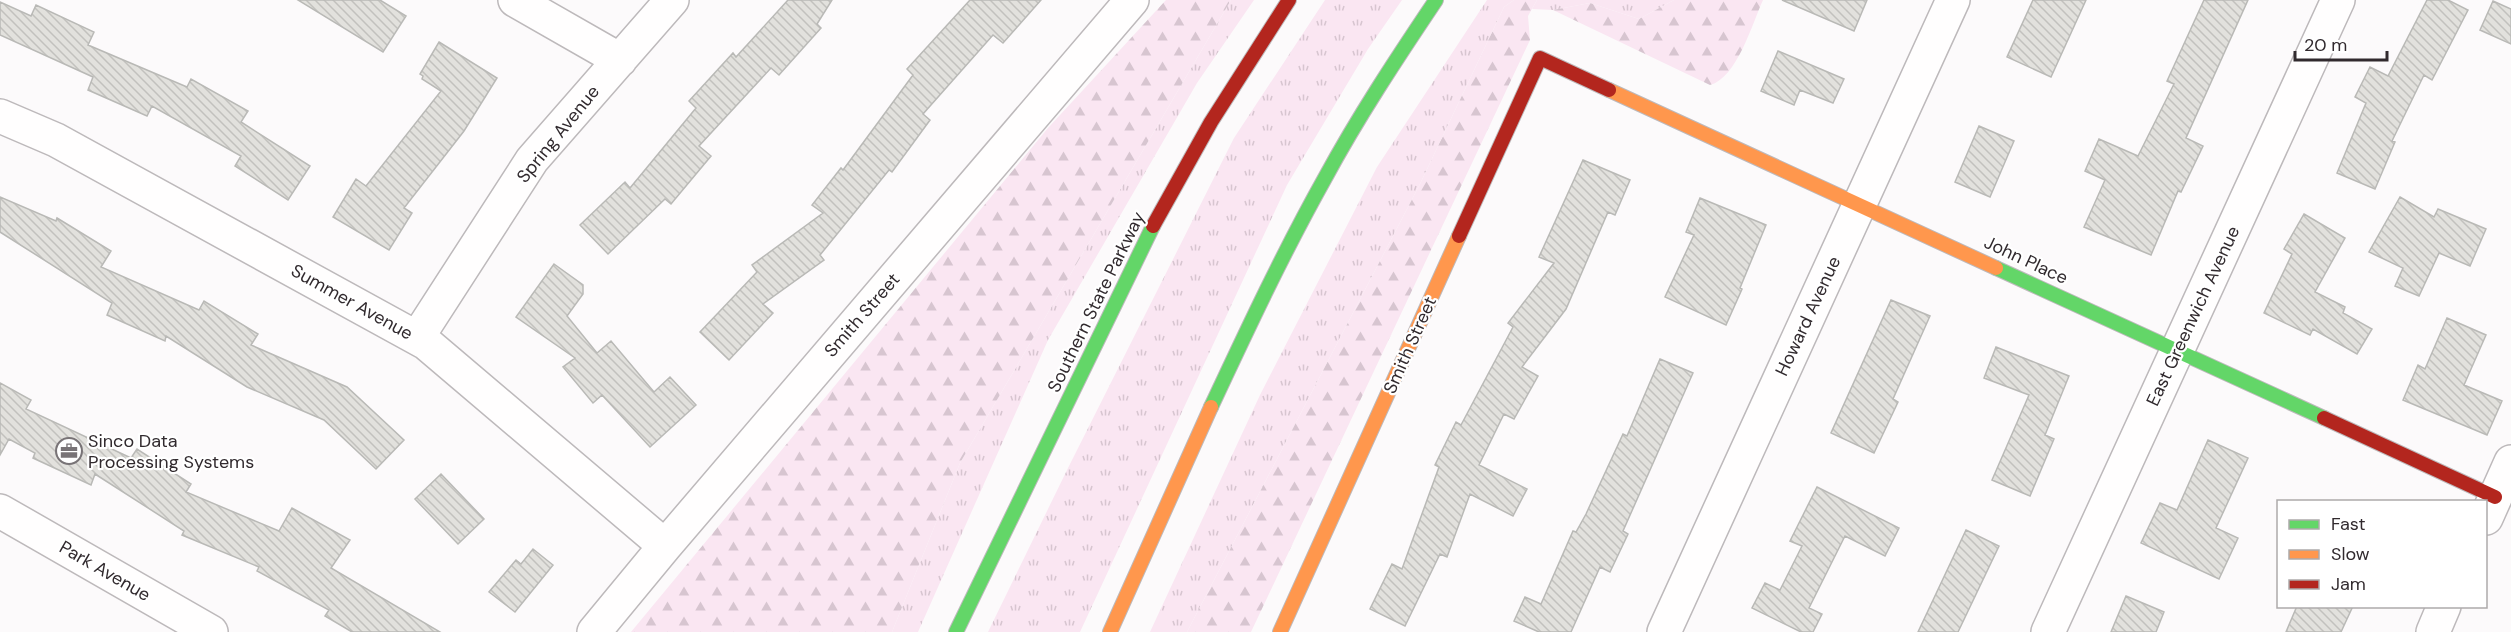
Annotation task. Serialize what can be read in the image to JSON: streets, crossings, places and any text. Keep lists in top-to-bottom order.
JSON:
{
  "streets": {
    "main road": ["John Place", "Southern State Parkway", "Smith Street"],
    "street": [
      "Spring Avenue",
      "Summer Avenue",
      "Howard Avenue",
      "East Greenwich Avenue",
      "Park Avenue"
    ]
  },
  "crossings": [
    ["Spring Avenue", "Summer Avenue"],
    ["John Place", "Smith Street"],
    ["John Place", "Howard Avenue"],
    ["John Place", "East Greenwich Avenue"],
    ["Summer Avenue", "Smith Street"]
  ],
  "places": {
    "office": ["Sinco Data Processing Systems"]
  },
  "legend": ["Fast", "Slow", "Jam"],
  "scale_bar": "20 m"
}
